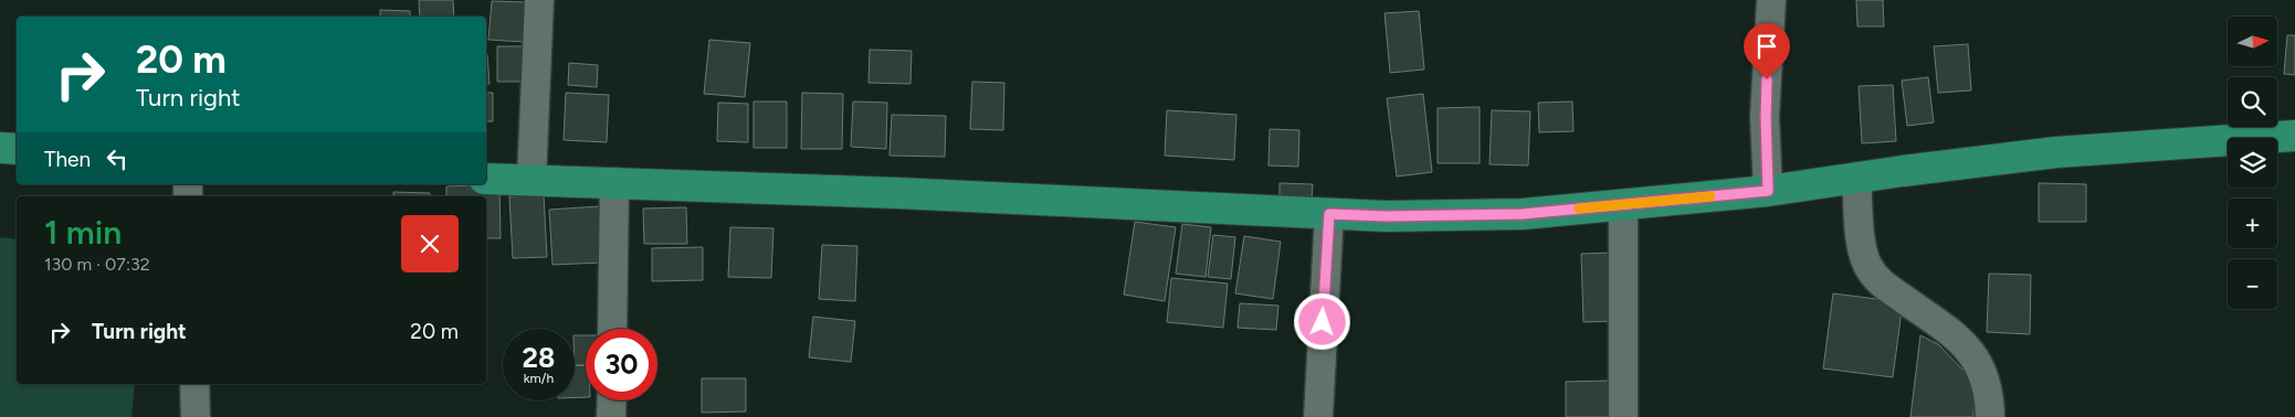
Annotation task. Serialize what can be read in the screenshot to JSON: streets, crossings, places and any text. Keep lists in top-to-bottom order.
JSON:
{
  "north": "right",
  "page": {
    "map_buttons": ["+", "−"],
    "turn": ["20 m", "Turn right"],
    "then": "Then",
    "heading": ["1 min", "130 m · 07:32"],
    "list": [
      {
        "name": "Turn right",
        "value": "20 m"
      }
    ],
    "speed": "28 km/h",
    "limit": "30"
  }
}
